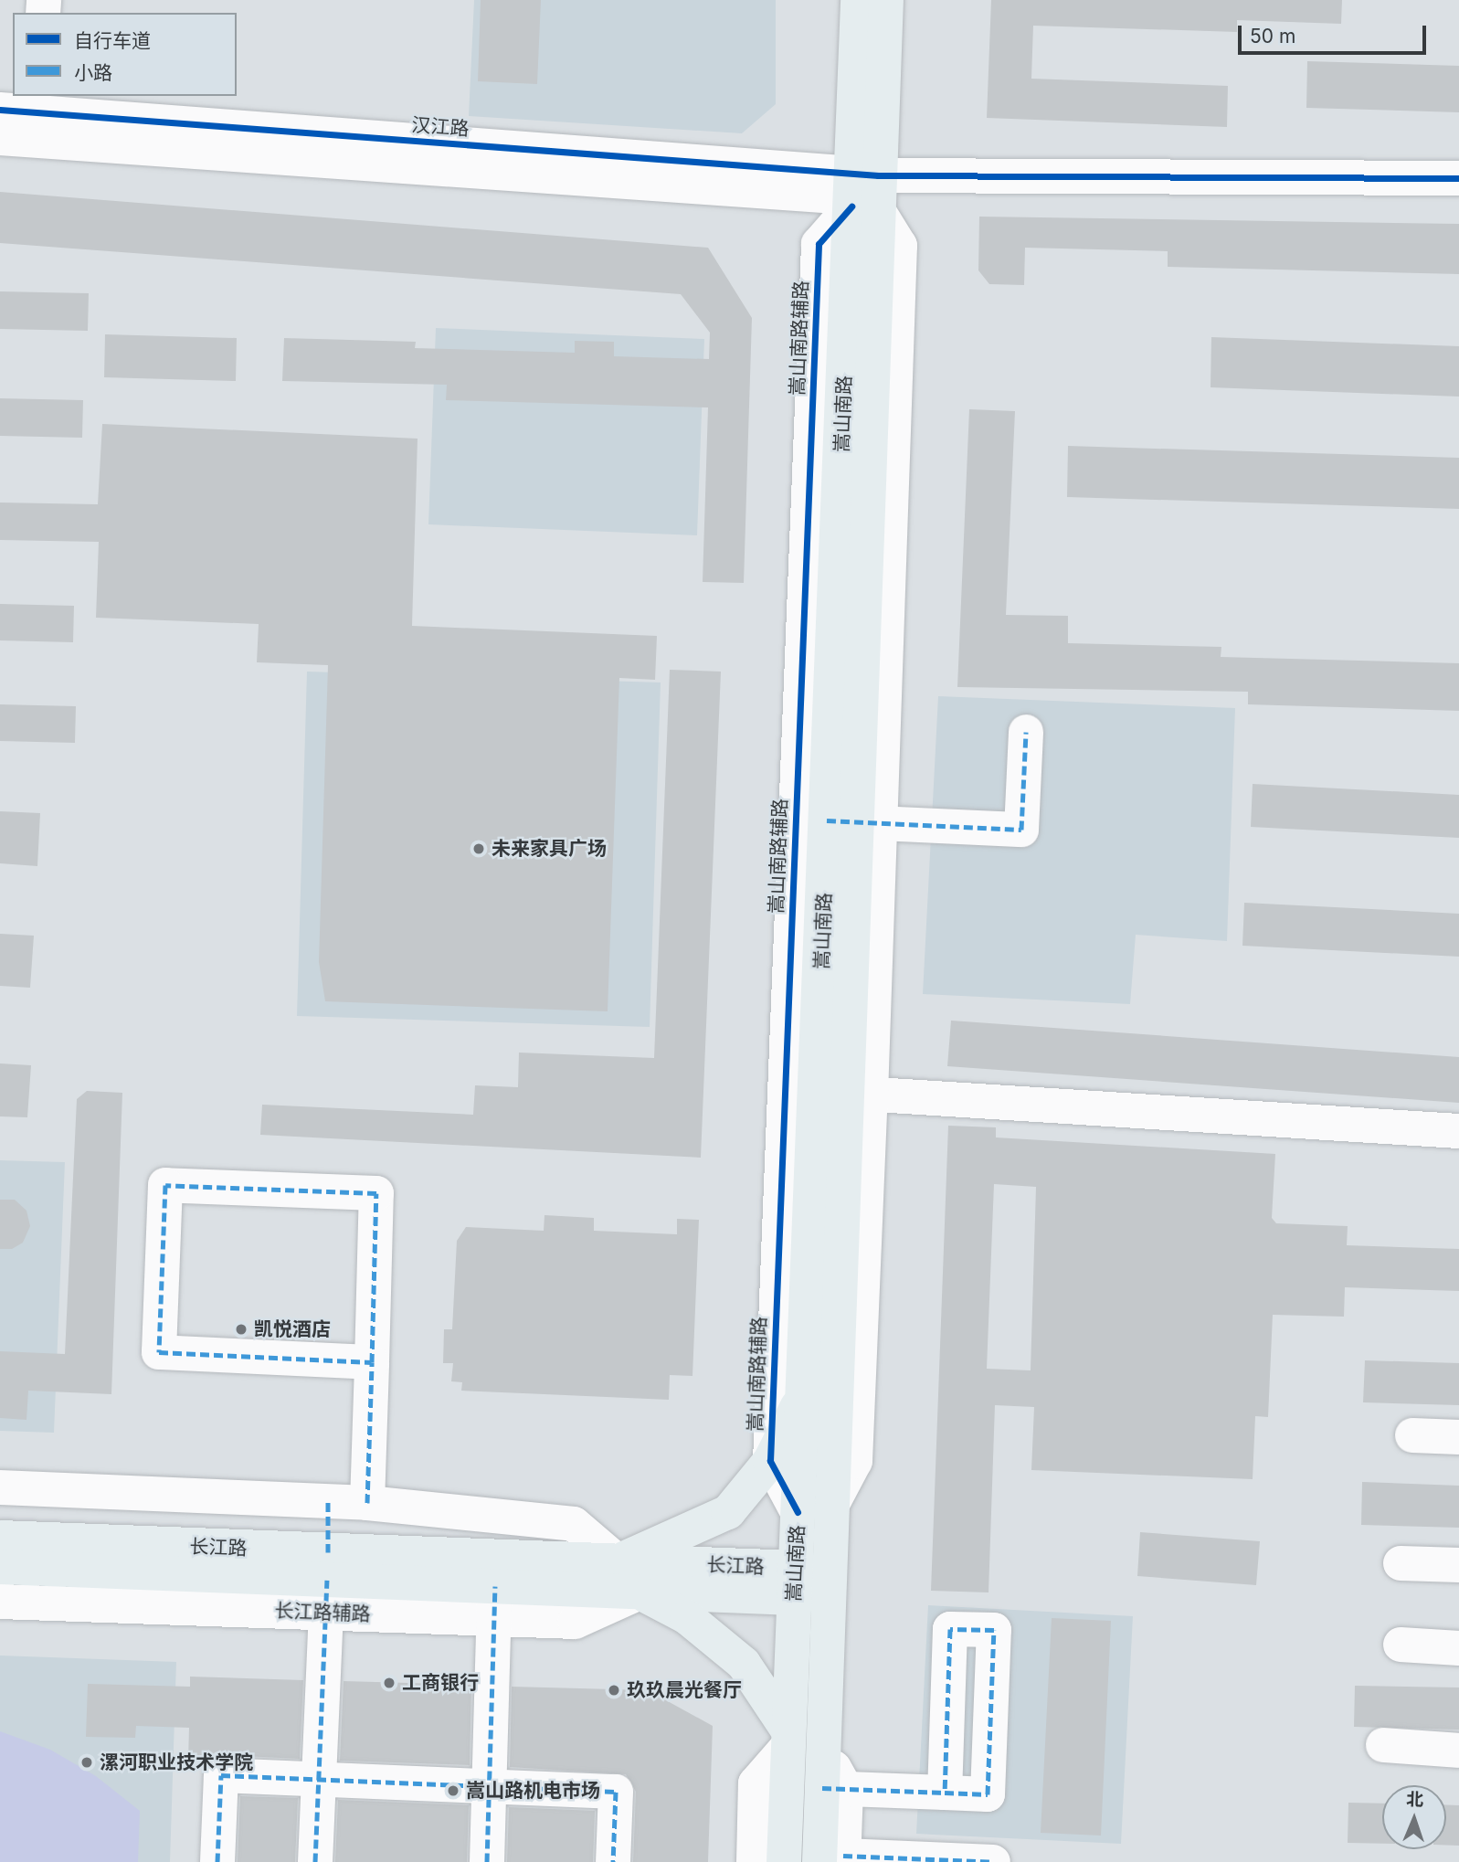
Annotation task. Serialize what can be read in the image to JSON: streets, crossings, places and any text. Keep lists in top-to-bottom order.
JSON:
{
  "streets": {
    "main road": ["嵩山南路", "长江路"],
    "street": ["汉江路", "嵩山南路辅路", "长江路辅路"]
  },
  "crossings": [
    ["汉江路", "嵩山南路辅路"],
    ["汉江路", "嵩山南路"],
    ["嵩山南路辅路", "嵩山南路"],
    ["嵩山南路", "长江路"],
    ["长江路", "长江路辅路"]
  ],
  "places": [
    "未来家具广场",
    "凯悦酒店",
    "工商银行",
    "玖玖晨光餐厅",
    "漯河职业技术学院",
    "嵩山路机电市场"
  ],
  "legend": ["自行车道", "小路"],
  "scale_bar": "50 m",
  "north": "top"
}
